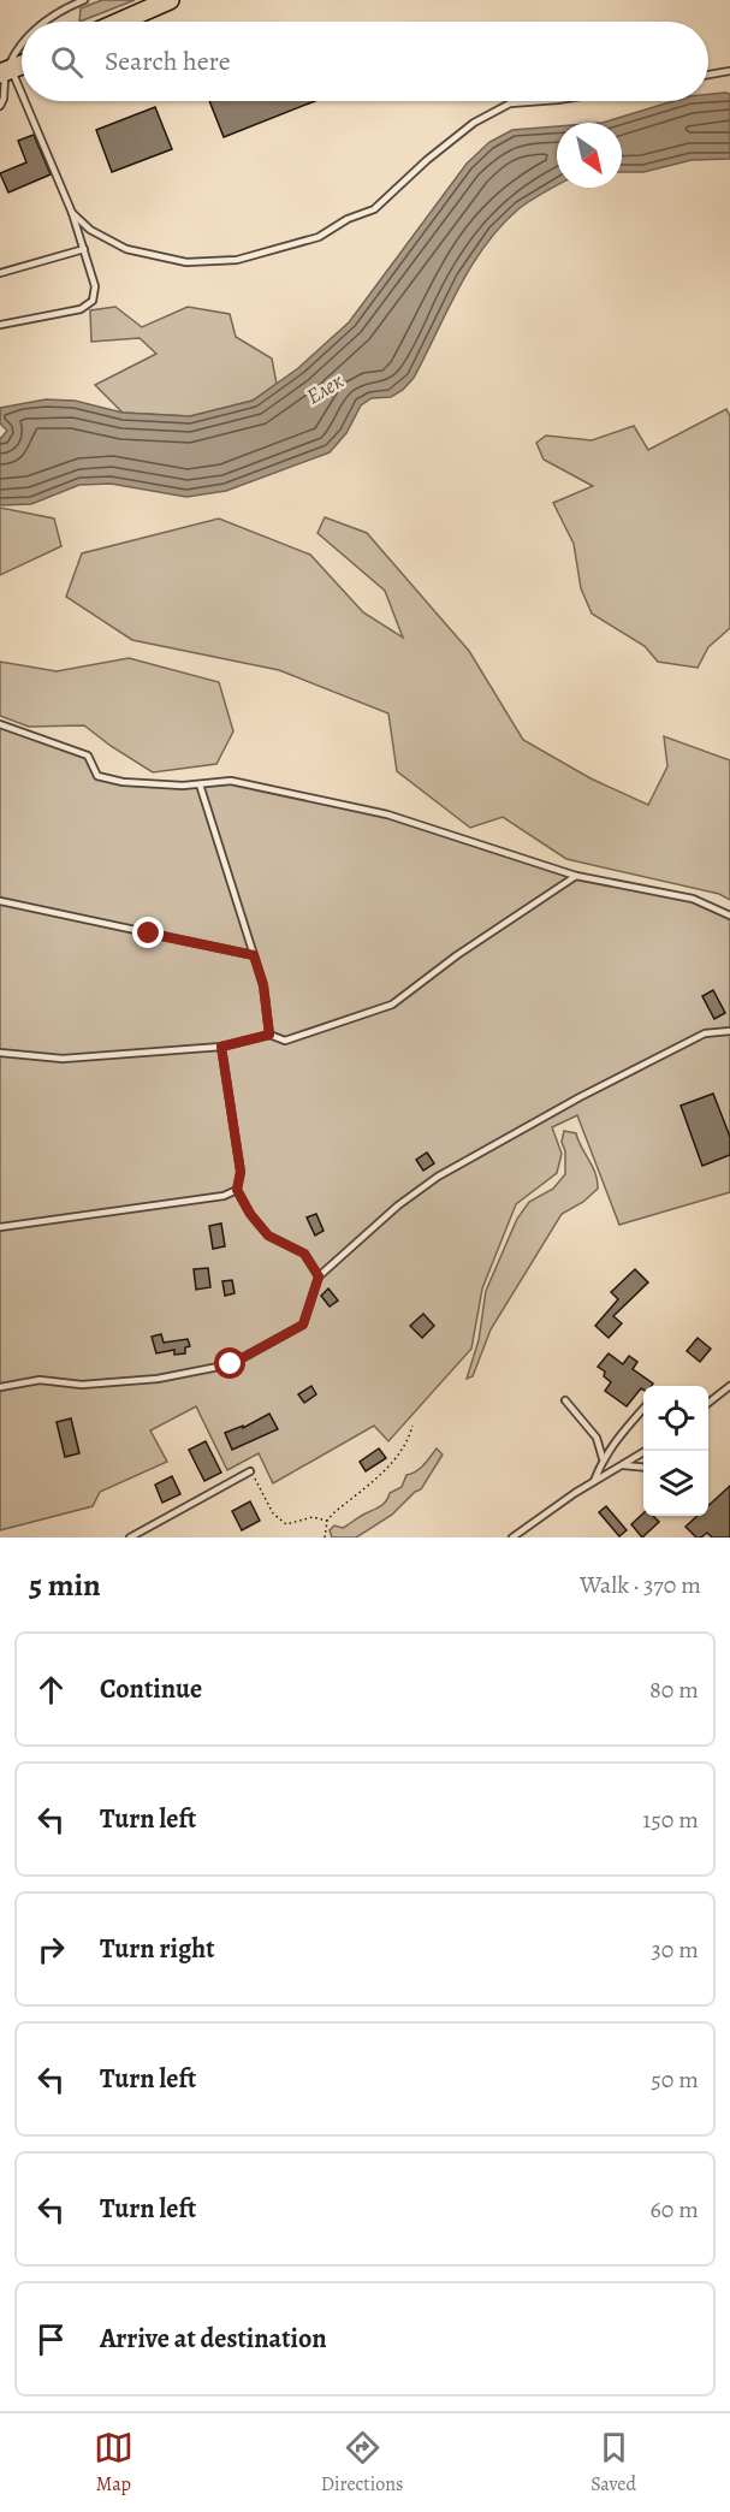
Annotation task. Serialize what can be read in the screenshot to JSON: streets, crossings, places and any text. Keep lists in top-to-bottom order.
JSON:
{
  "water": ["Елек"],
  "north": "bottom right",
  "page": {
    "search": "Search here",
    "heading": ["5 min", "Walk · 370 m"],
    "list": [
      ["Continue", "80 m"],
      ["Turn left", "150 m"],
      ["Turn right", "30 m"],
      ["Turn left", "50 m"],
      ["Turn left", "60 m"],
      "Arrive at destination"
    ],
    "nav": ["Map", "Directions", "Saved"]
  }
}
